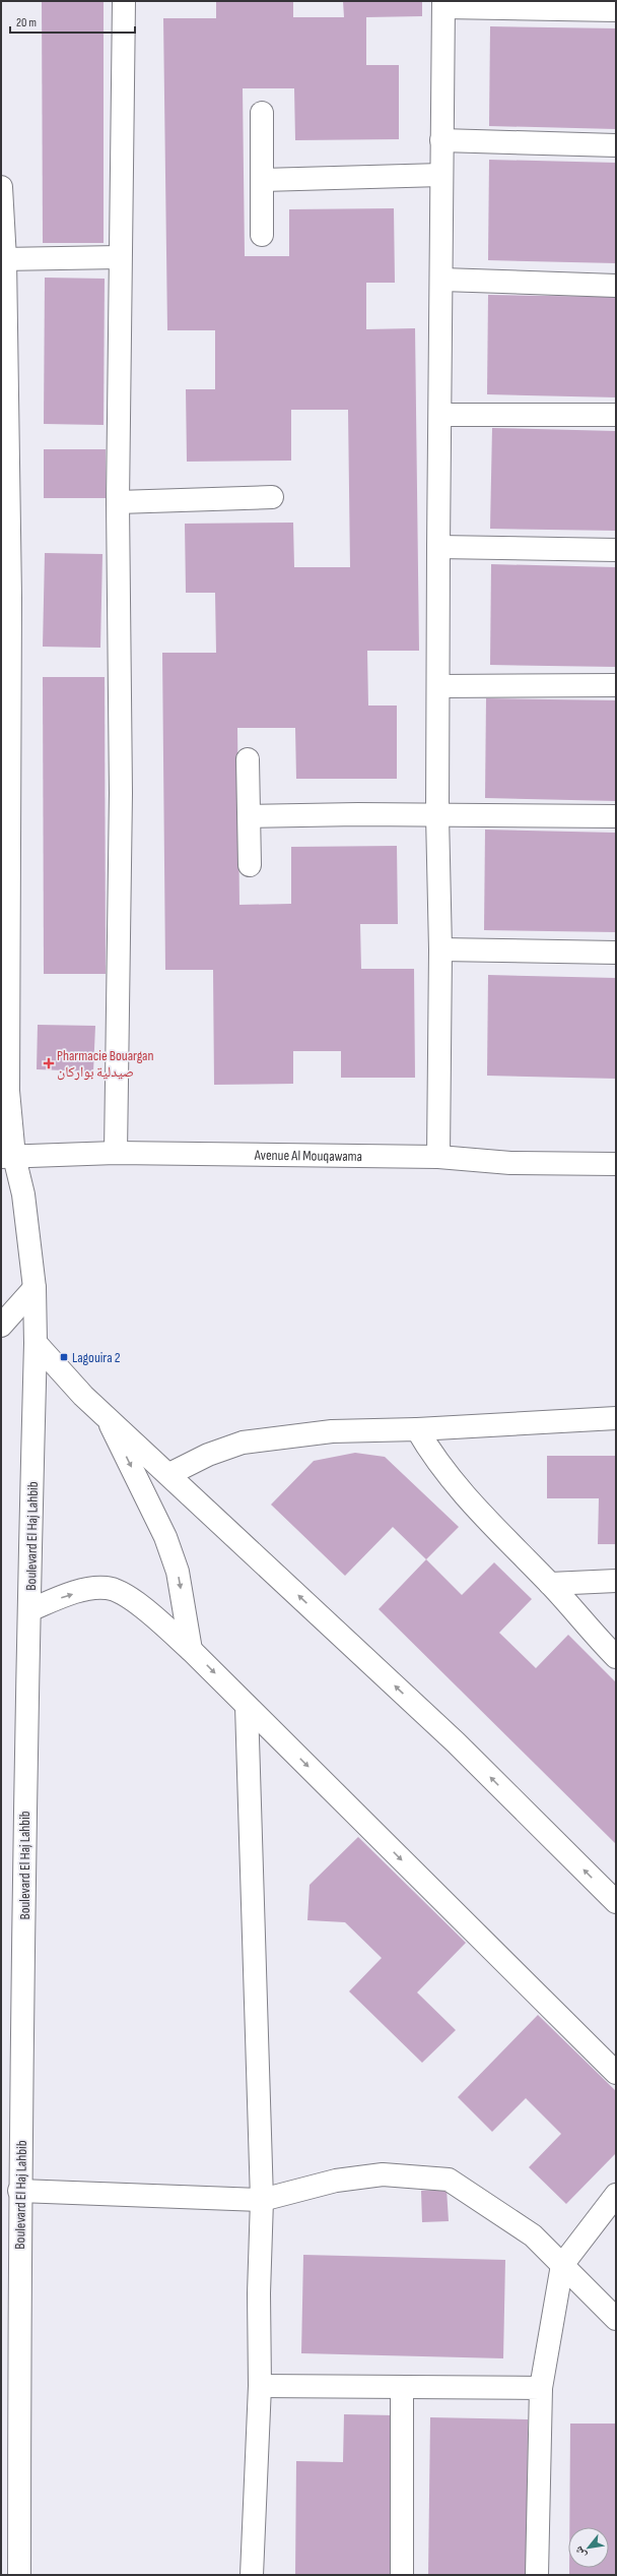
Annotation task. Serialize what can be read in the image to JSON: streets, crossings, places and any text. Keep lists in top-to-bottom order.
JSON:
{
  "streets": {
    "street": ["Avenue Al Mouqawama", "Boulevard El Haj Lahbib"]
  },
  "crossings": [
    ["Avenue Al Mouqawama", "Boulevard El Haj Lahbib"]
  ],
  "places": {
    "health": ["Pharmacie Bouargan صيدلية بواركان"],
    "transit": ["Lagouira 2"]
  },
  "scale_bar": "20 m",
  "north": "bottom left"
}
